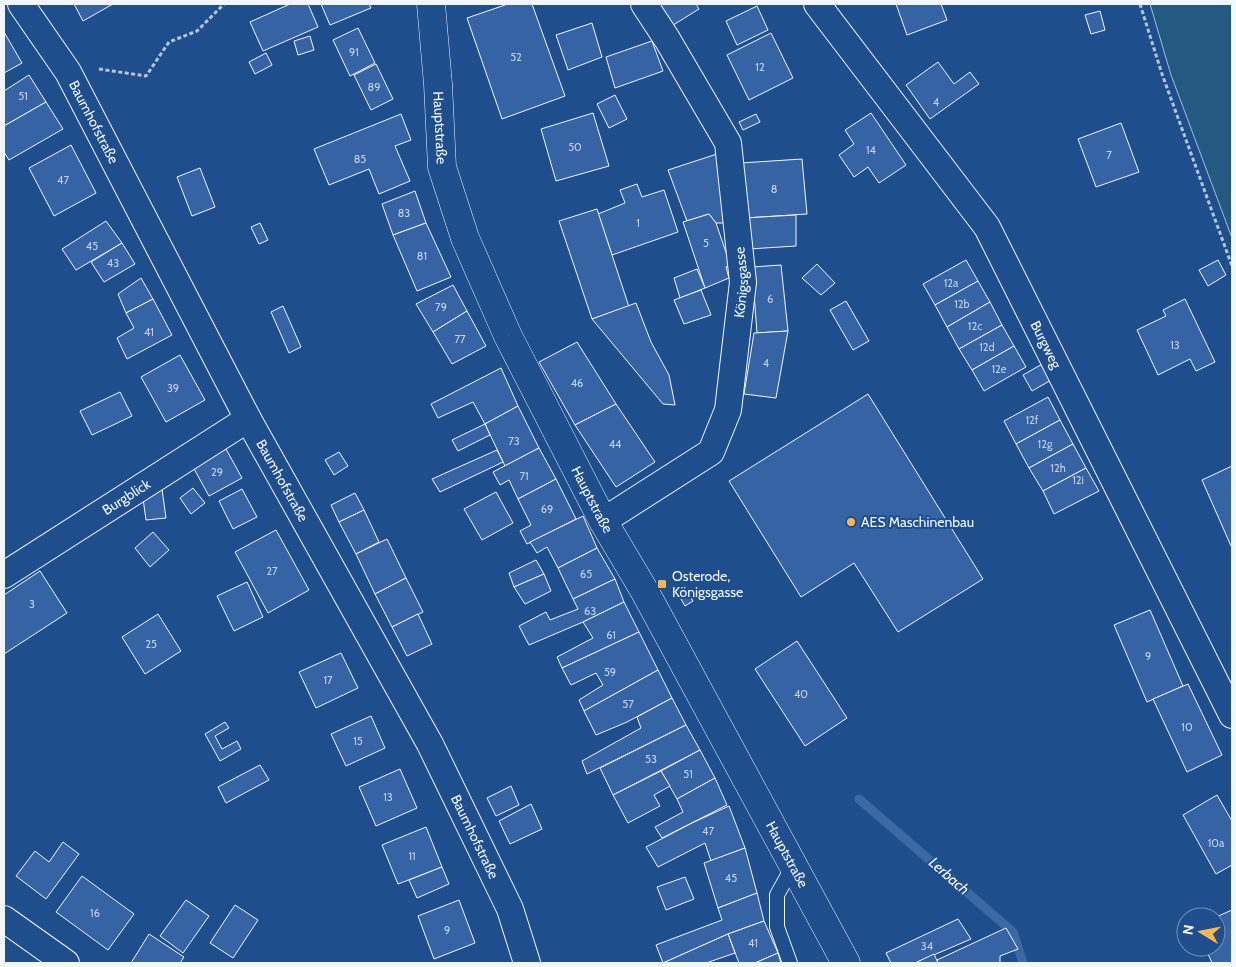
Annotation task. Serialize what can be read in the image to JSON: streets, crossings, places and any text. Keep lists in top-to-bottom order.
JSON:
{
  "streets": {
    "street": [
      "Baumhofstraße",
      "Hauptstraße",
      "Königsgasse",
      "Burgweg",
      "Burgblick"
    ]
  },
  "crossings": [
    ["Baumhofstraße", "Burgblick"],
    ["Hauptstraße", "Königsgasse"]
  ],
  "water": ["Lerbach"],
  "places": {
    "other": ["AES Maschinenbau"],
    "transit": ["Osterode, Königsgasse"]
  },
  "house_numbers": [
    "91",
    "52",
    "12",
    "89",
    "51",
    "4",
    "50",
    "14",
    "7",
    "85",
    "47",
    "8",
    "83",
    "1",
    "5",
    "45",
    "81",
    "43",
    "12a",
    "6",
    "12b",
    "79",
    "12c",
    "41",
    "77",
    "13",
    "12d",
    "4",
    "12e",
    "46",
    "39",
    "12f",
    "73",
    "44",
    "12g",
    "12h",
    "29",
    "71",
    "12i",
    "69",
    "27",
    "65",
    "3",
    "63",
    "61",
    "25",
    "9",
    "59",
    "17",
    "40",
    "57",
    "10",
    "15",
    "53",
    "51",
    "13",
    "47",
    "10a",
    "11",
    "45",
    "16",
    "9",
    "41",
    "34"
  ],
  "north": "left"
}
